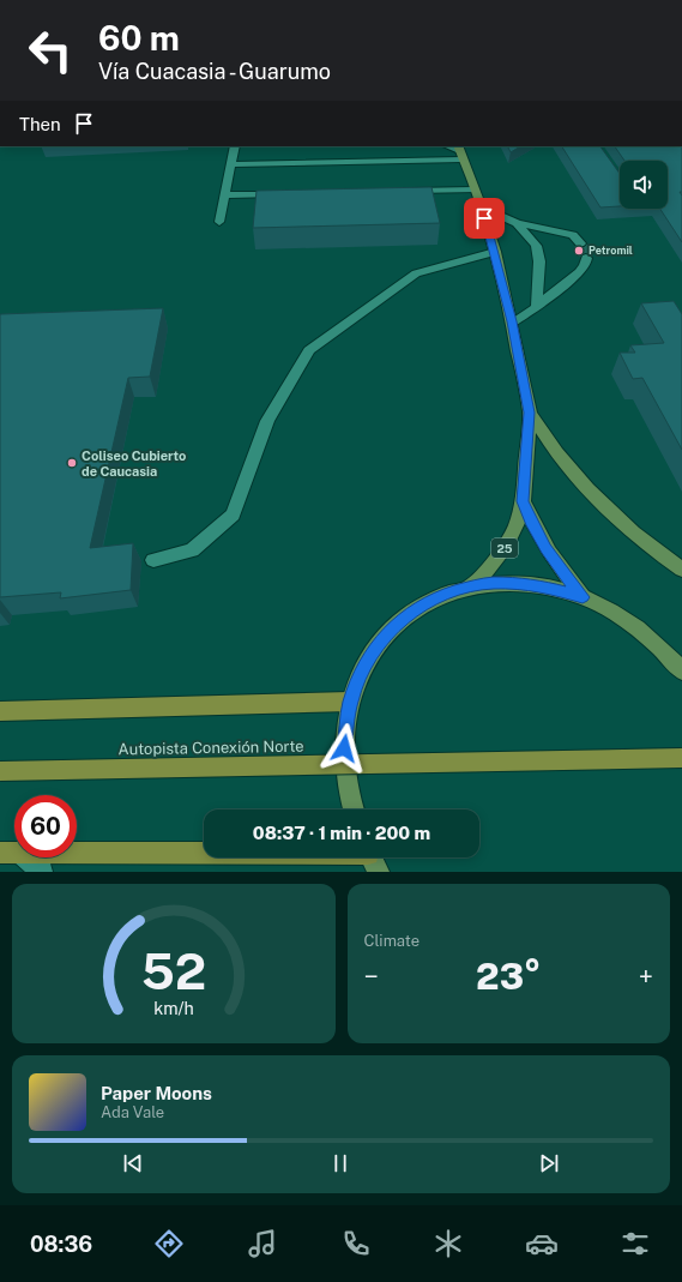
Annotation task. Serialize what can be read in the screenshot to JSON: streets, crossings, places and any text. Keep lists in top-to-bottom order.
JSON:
{
  "streets": {
    "highway": ["Autopista Conexión Norte"],
    "main road": ["25"]
  },
  "places": ["Petromil", "Coliseo Cubierto de Caucasia"],
  "page": {
    "turn": ["60 m", "Vía Cuacasia - Guarumo"],
    "then": "Then",
    "limit": "60",
    "trip": "08:37 · 1 min · 200 m",
    "tile": "Climate",
    "heat": ["−", "23°", "+"],
    "song": ["Paper Moons", "Ada Vale"],
    "tabs": "08:36",
    "gauge": ["52", "km/h"]
  }
}
